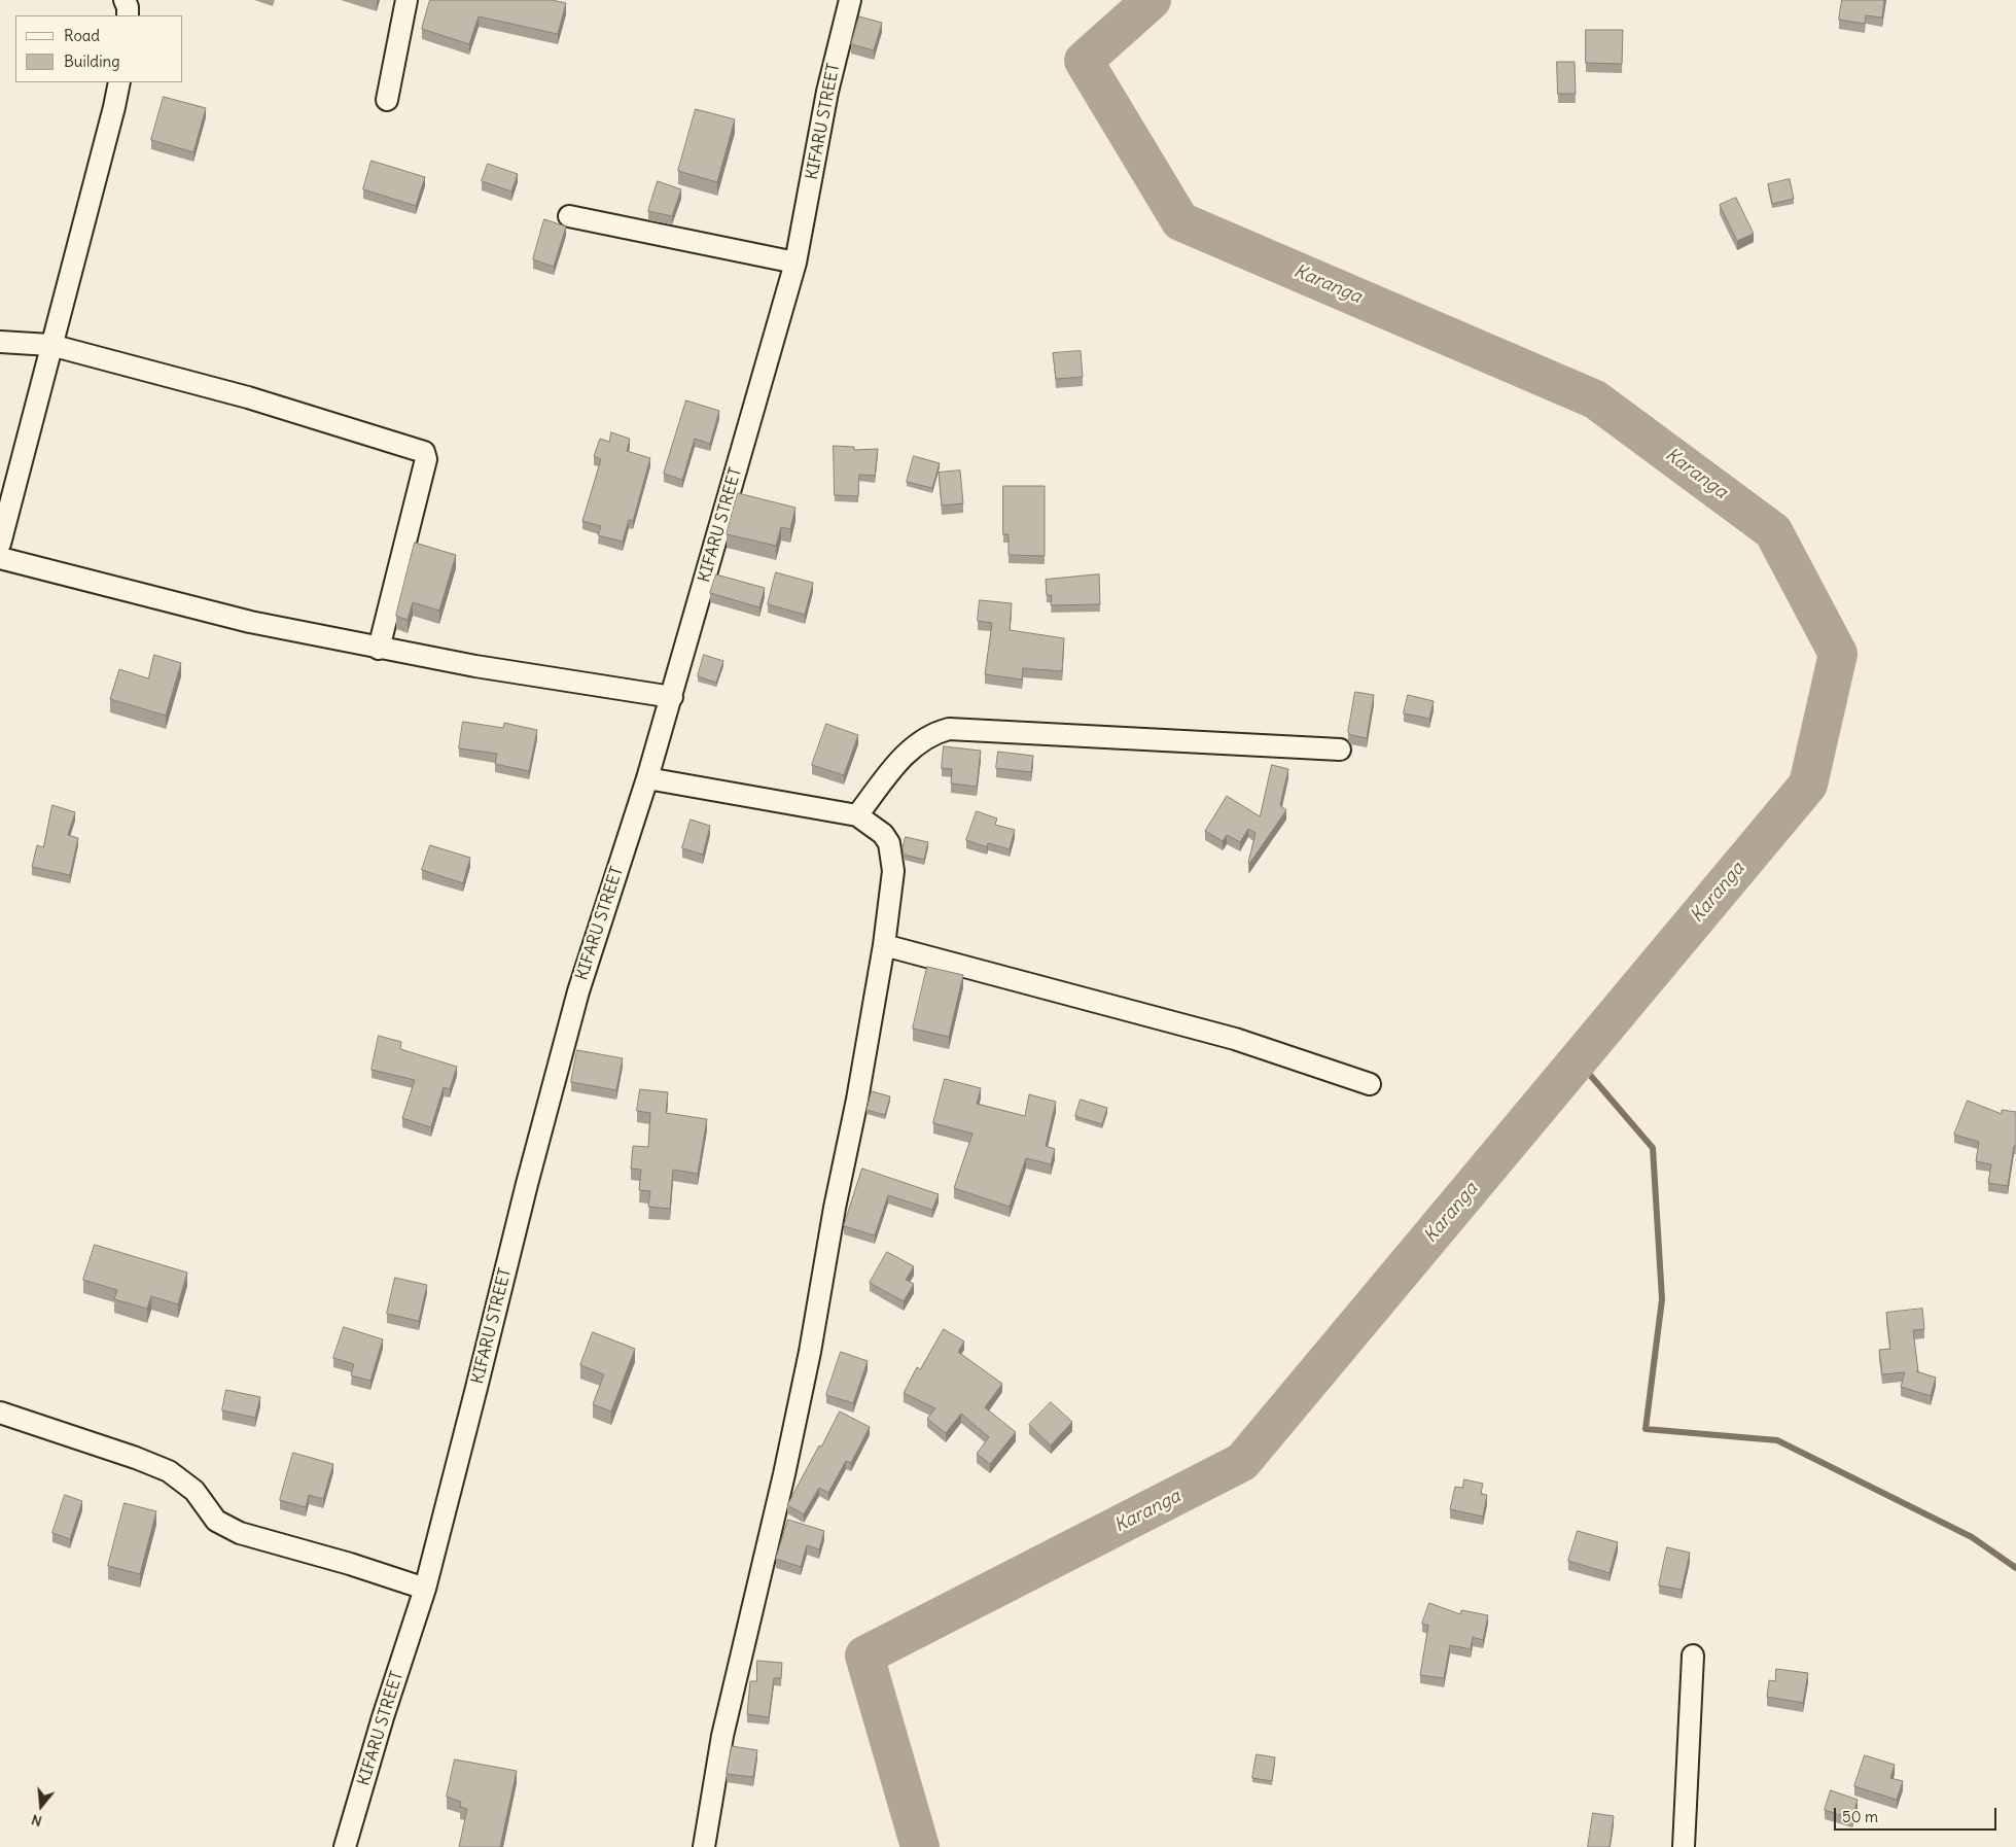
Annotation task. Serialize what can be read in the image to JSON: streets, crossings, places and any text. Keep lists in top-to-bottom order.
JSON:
{
  "streets": {
    "street": ["KIFARU STREET"]
  },
  "water": ["Karanga"],
  "legend": ["Road", "Building"],
  "scale_bar": "50 m",
  "north": "bottom"
}
